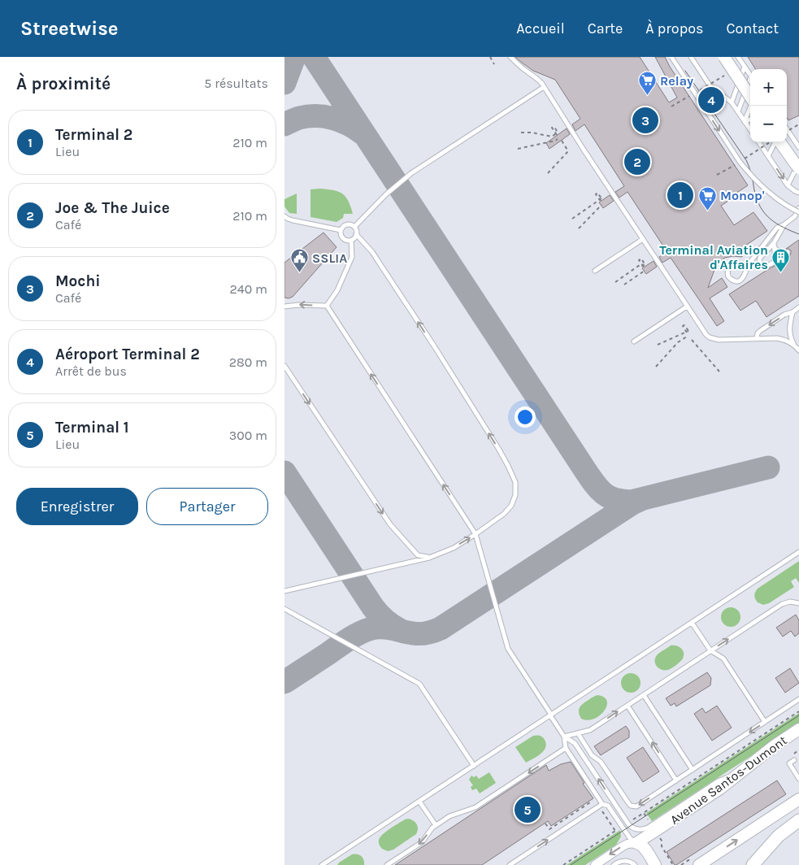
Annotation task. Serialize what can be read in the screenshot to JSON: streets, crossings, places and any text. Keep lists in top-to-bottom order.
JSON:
{
  "streets": {
    "main road": ["Avenue Santos-Dumont"]
  },
  "places": {
    "supermarket": ["Relay", "Monop'"],
    "building": ["Terminal Aviation d'Affaires"],
    "public building": ["SSLIA"]
  },
  "page": {
    "header": "Streetwise",
    "nav": [
      "Accueil",
      "Carte",
      "À propos",
      "Contact"
    ],
    "heading": ["À proximité", "5 résultats"],
    "map_buttons": ["+", "−"],
    "pins": [
      "4",
      "3",
      "2",
      "1",
      "5"
    ],
    "list": [
      {
        "mark": "1",
        "name": "Terminal 2",
        "note": "Lieu",
        "value": "210 m"
      },
      {
        "mark": "2",
        "name": "Joe & The Juice",
        "note": "Café",
        "value": "210 m"
      },
      {
        "mark": "3",
        "name": "Mochi",
        "note": "Café",
        "value": "240 m"
      },
      {
        "mark": "4",
        "name": "Aéroport Terminal 2",
        "note": "Arrêt de bus",
        "value": "280 m"
      },
      {
        "mark": "5",
        "name": "Terminal 1",
        "note": "Lieu",
        "value": "300 m"
      }
    ],
    "buttons": ["Enregistrer", "Partager"]
  }
}
